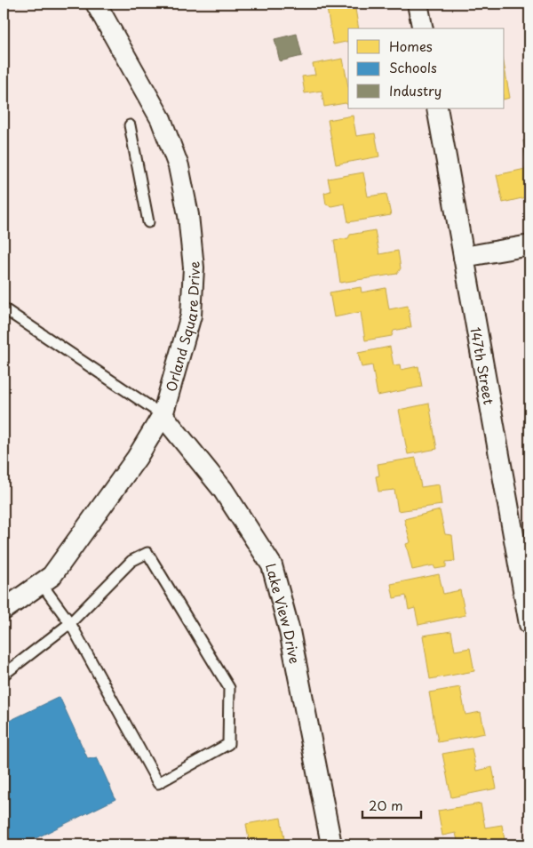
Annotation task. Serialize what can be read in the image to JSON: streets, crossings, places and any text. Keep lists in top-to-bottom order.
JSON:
{
  "streets": {
    "street": ["Orland Square Drive", "147th Street", "Lake View Drive"]
  },
  "crossings": [
    ["Orland Square Drive", "Lake View Drive"]
  ],
  "legend": ["Homes", "Schools", "Industry"],
  "scale_bar": "20 m"
}
